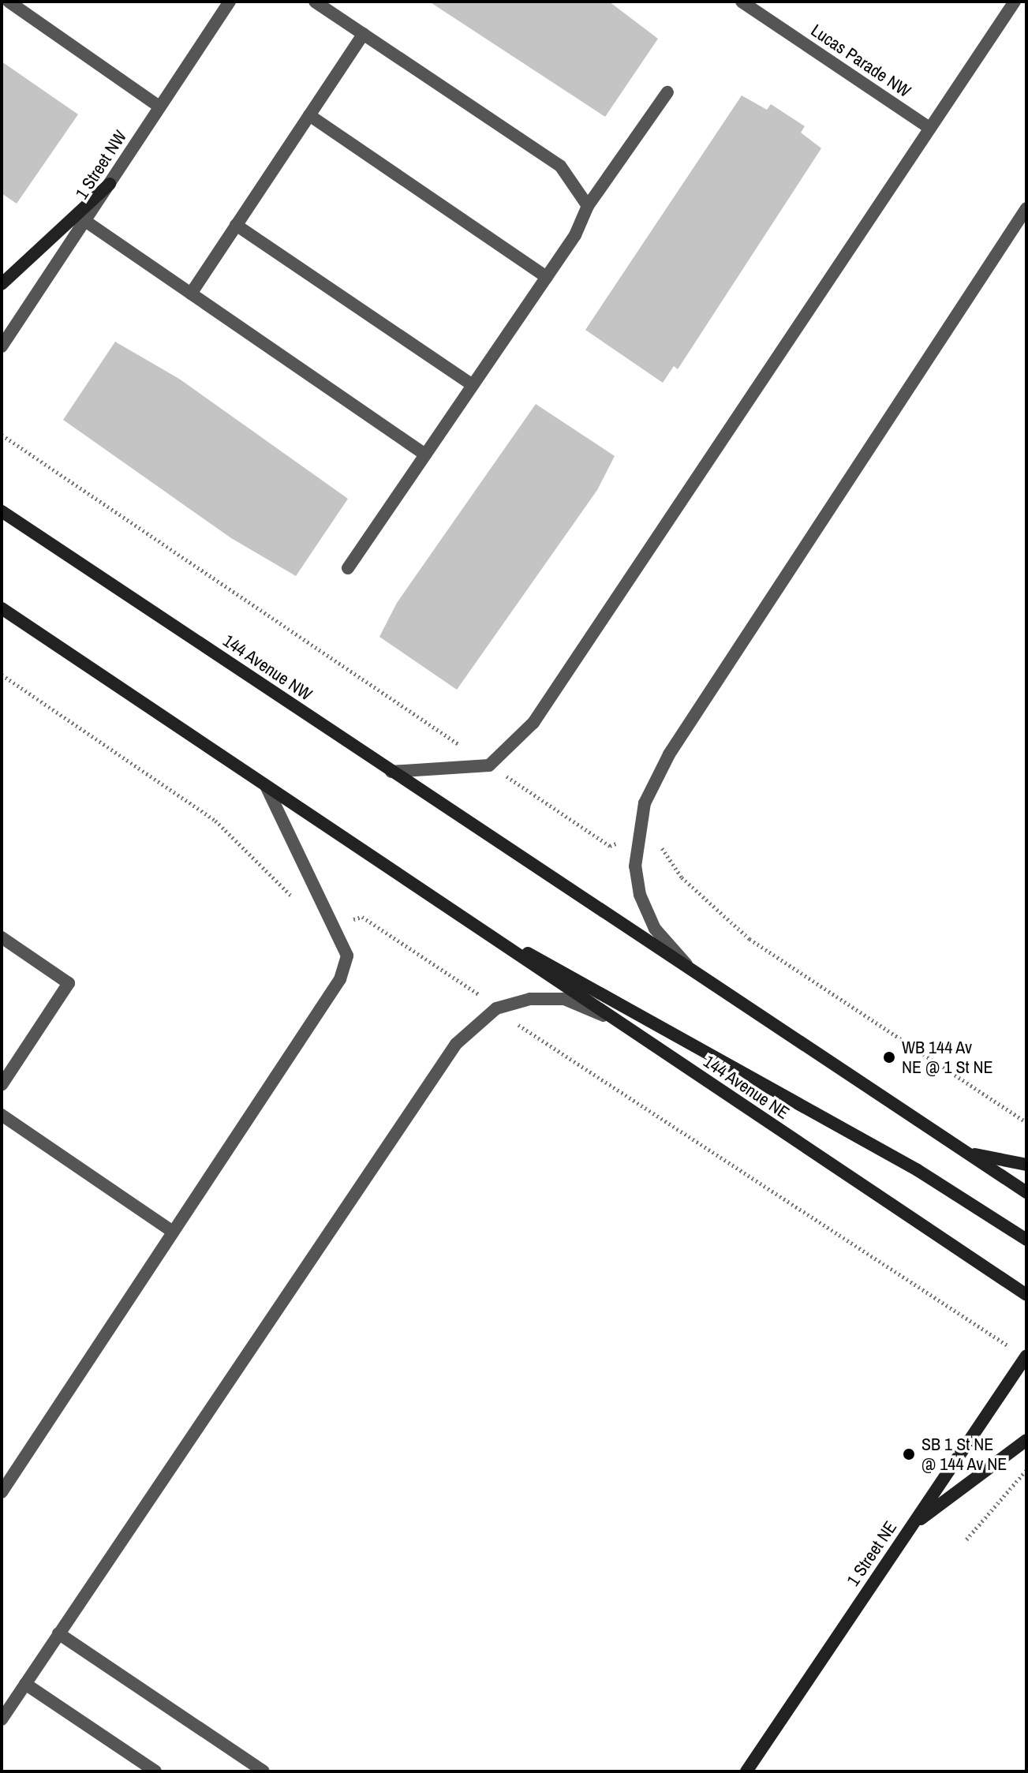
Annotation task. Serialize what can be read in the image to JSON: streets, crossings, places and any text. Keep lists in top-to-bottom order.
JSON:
{
  "streets": {
    "main road": ["144 Avenue NW", "144 Avenue NE", "1 Street NE"],
    "street": ["Lucas Parade NW", "1 Street NW"]
  },
  "places": ["WB 144 Av NE @ 1 St NE", "SB 1 St NE @ 144 Av NE"]
}
